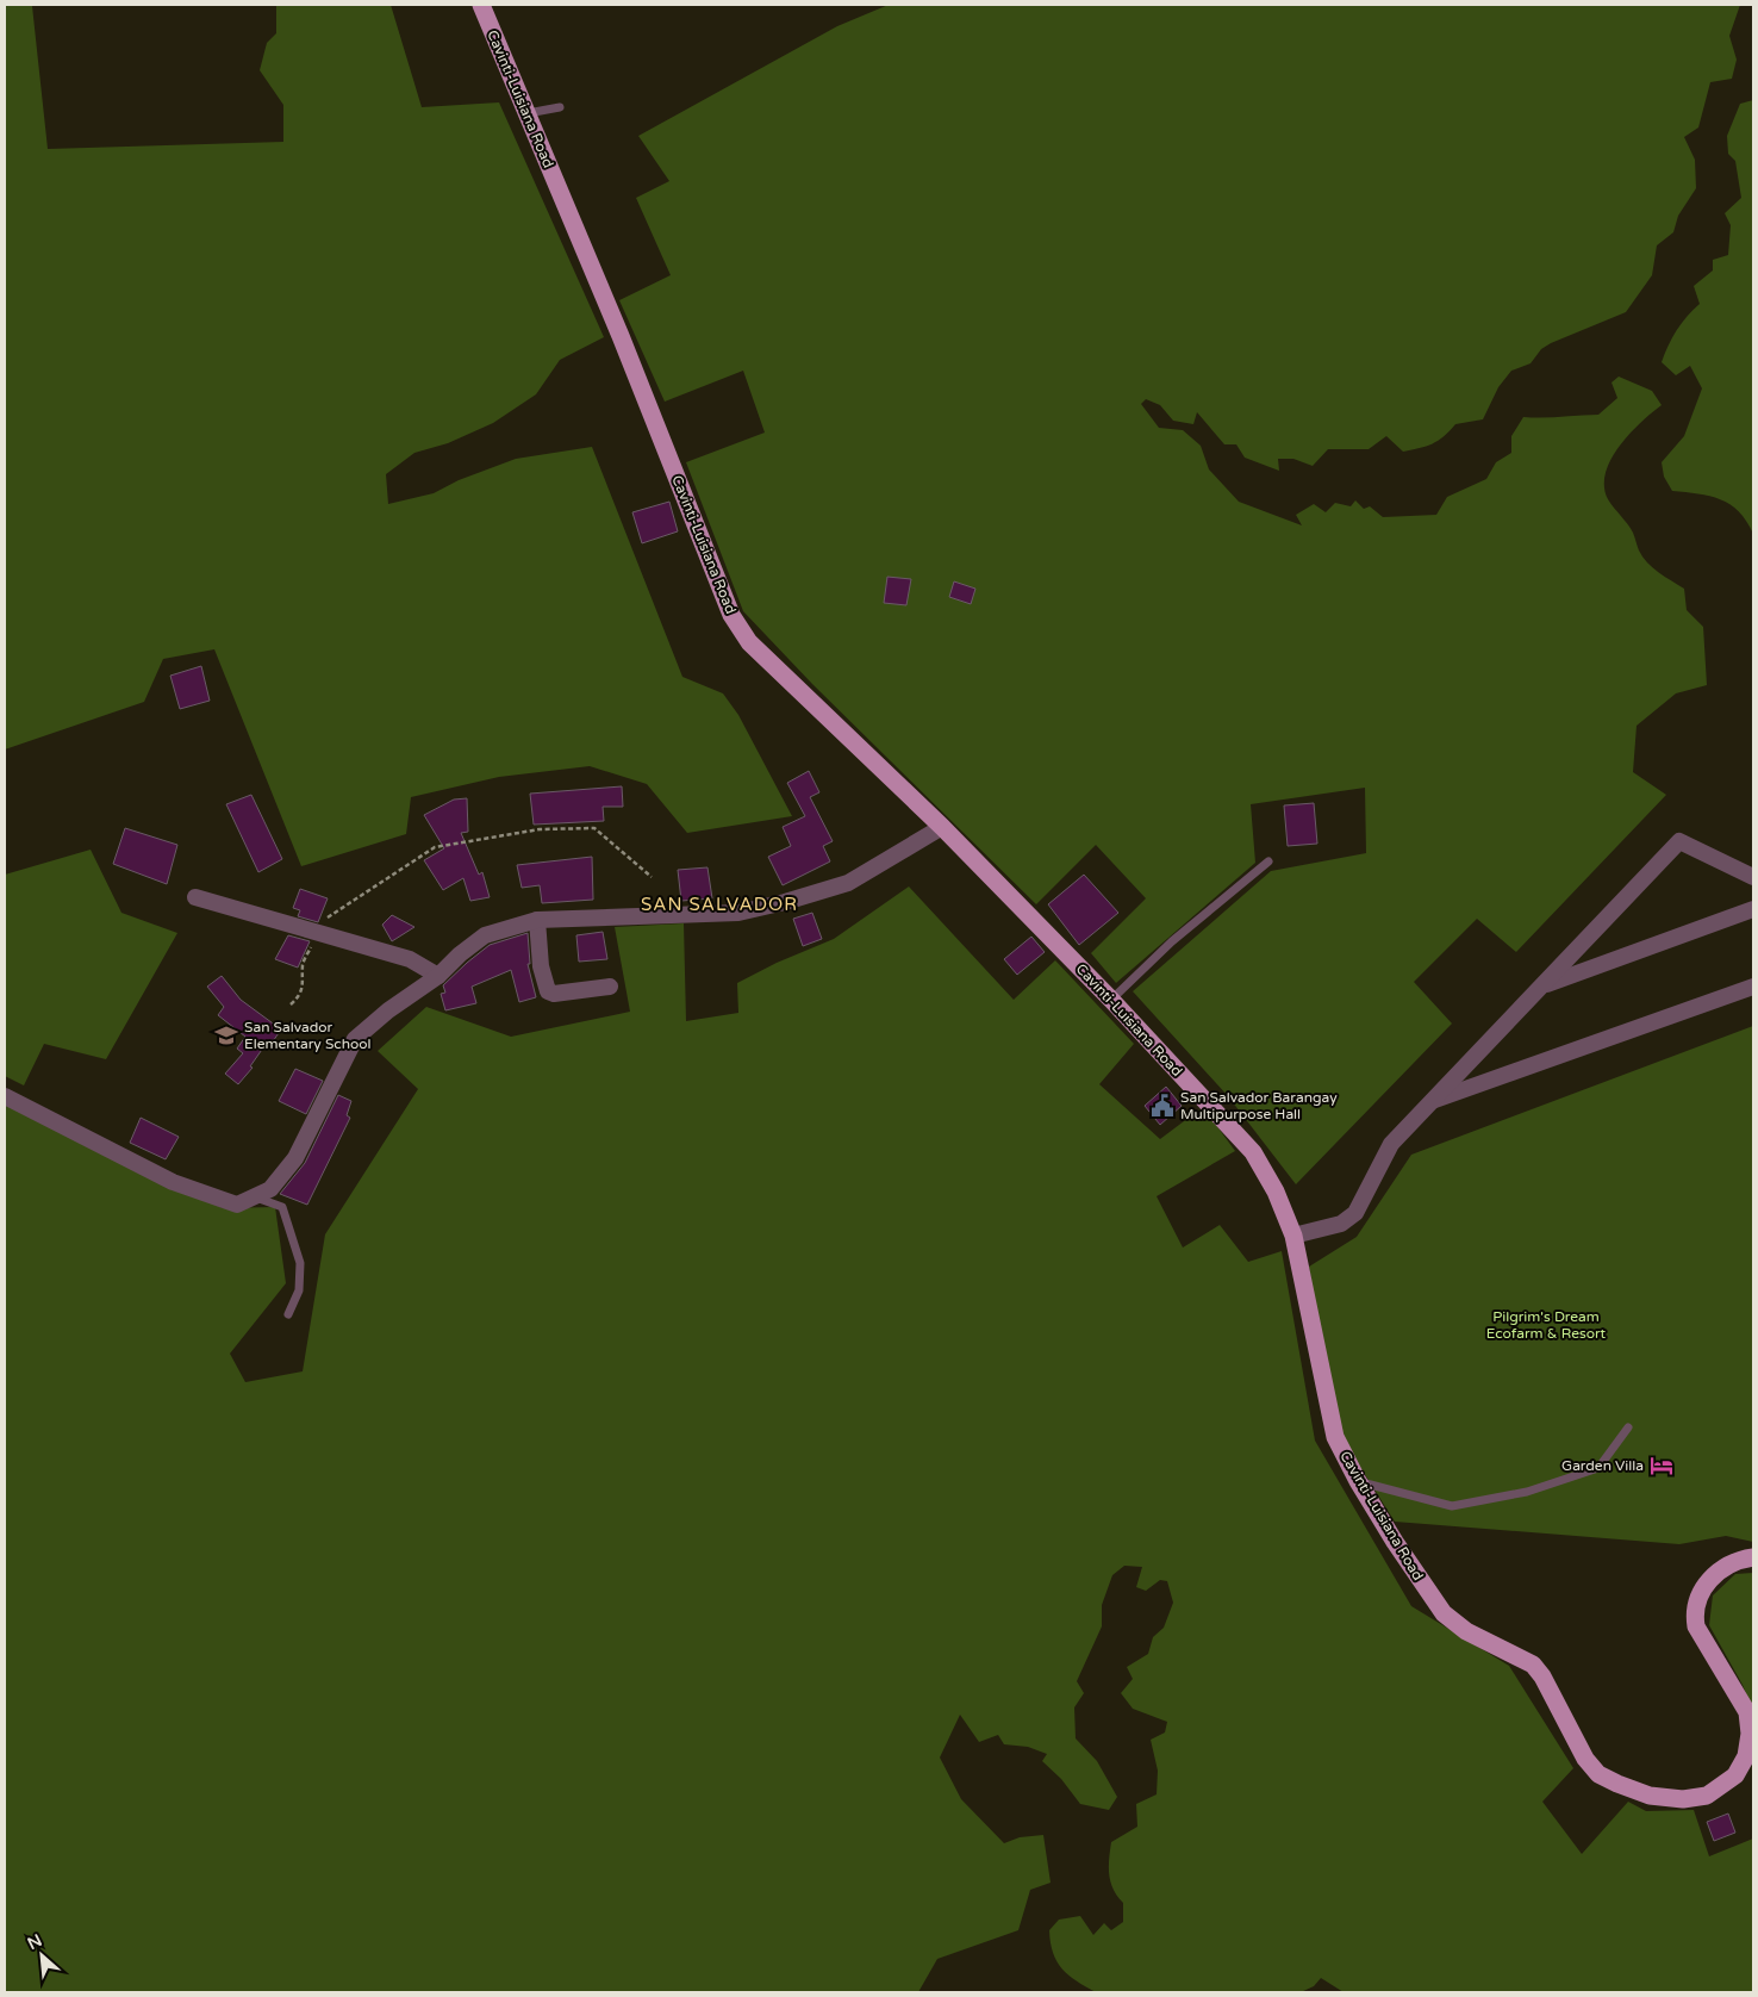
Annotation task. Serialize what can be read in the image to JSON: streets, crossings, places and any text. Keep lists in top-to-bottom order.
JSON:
{
  "streets": {
    "main road": ["Cavinti-Luisiana Road"]
  },
  "districts": ["SAN SALVADOR"],
  "parks": ["Pilgrim's Dream Ecofarm & Resort"],
  "places": {
    "school or university": ["San Salvador Elementary School"],
    "public building": ["San Salvador Barangay Multipurpose Hall"],
    "hotel": ["Garden Villa"]
  },
  "north": "top left"
}
